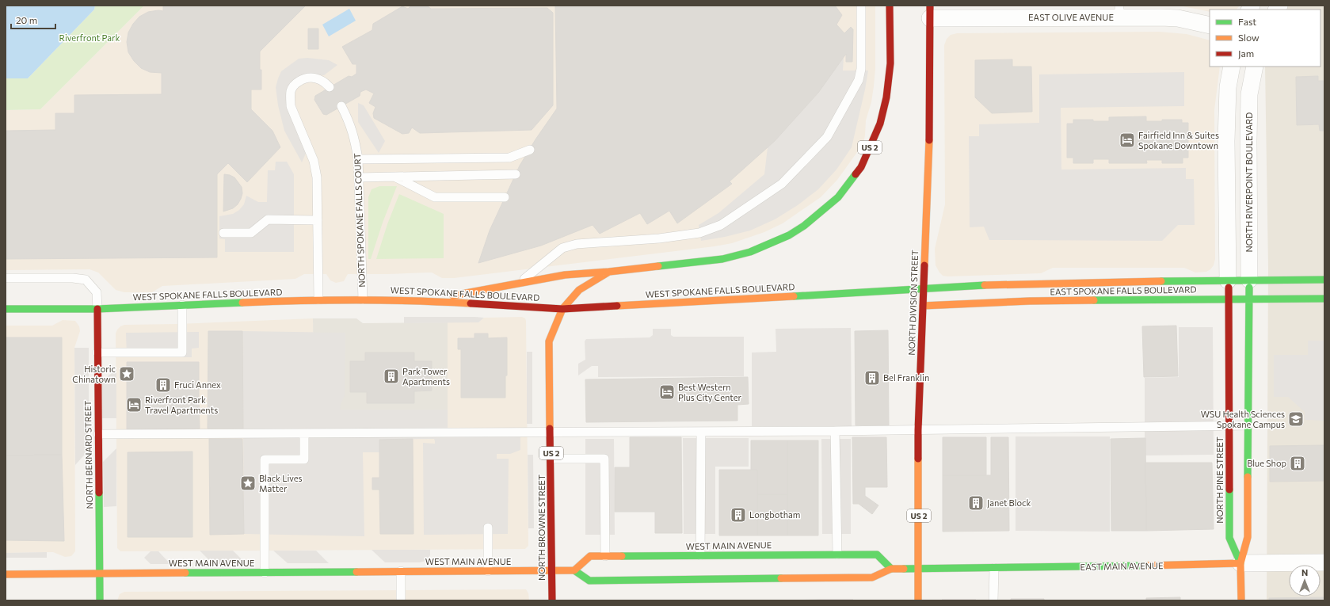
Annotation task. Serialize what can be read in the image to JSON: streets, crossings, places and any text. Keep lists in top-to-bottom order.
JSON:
{
  "streets": {
    "main road": [
      "US 2",
      "NORTH RIVERPOINT BOULEVARD",
      "WEST SPOKANE FALLS BOULEVARD",
      "EAST SPOKANE FALLS BOULEVARD",
      "NORTH DIVISION STREET",
      "NORTH BERNARD STREET",
      "NORTH PINE STREET",
      "NORTH BROWNE STREET",
      "WEST MAIN AVENUE",
      "EAST MAIN AVENUE"
    ],
    "street": ["EAST OLIVE AVENUE"],
    "lane": ["NORTH SPOKANE FALLS COURT"]
  },
  "crossings": [
    ["EAST OLIVE AVENUE", "NORTH DIVISION STREET"],
    ["US 2", "NORTH BROWNE STREET"],
    ["NORTH RIVERPOINT BOULEVARD", "EAST SPOKANE FALLS BOULEVARD"],
    ["NORTH RIVERPOINT BOULEVARD", "NORTH PINE STREET"],
    ["NORTH SPOKANE FALLS COURT", "WEST SPOKANE FALLS BOULEVARD"],
    ["WEST SPOKANE FALLS BOULEVARD", "EAST SPOKANE FALLS BOULEVARD"],
    ["WEST SPOKANE FALLS BOULEVARD", "NORTH DIVISION STREET"],
    ["WEST SPOKANE FALLS BOULEVARD", "NORTH BERNARD STREET"],
    ["WEST SPOKANE FALLS BOULEVARD", "NORTH BROWNE STREET"],
    ["EAST SPOKANE FALLS BOULEVARD", "NORTH DIVISION STREET"],
    ["EAST SPOKANE FALLS BOULEVARD", "NORTH PINE STREET"],
    ["NORTH DIVISION STREET", "EAST MAIN AVENUE"],
    ["NORTH BERNARD STREET", "WEST MAIN AVENUE"],
    ["NORTH PINE STREET", "EAST MAIN AVENUE"],
    ["NORTH BROWNE STREET", "WEST MAIN AVENUE"]
  ],
  "parks": ["Riverfront Park"],
  "places": {
    "hotel": ["Fairfield Inn & Suites Spokane Downtown", "Best Western Plus City Center", "Riverfront Park Travel Apartments"],
    "place": ["Historic Chinatown", "Black Lives Matter"],
    "building": [
      "Park Tower Apartments",
      "Bel Franklin",
      "Fruci Annex",
      "Blue Shop",
      "Janet Block",
      "Longbotham"
    ],
    "school or university": ["WSU Health Sciences Spokane Campus"]
  },
  "legend": ["Fast", "Slow", "Jam"],
  "scale_bar": "20 m",
  "north": "top"
}
